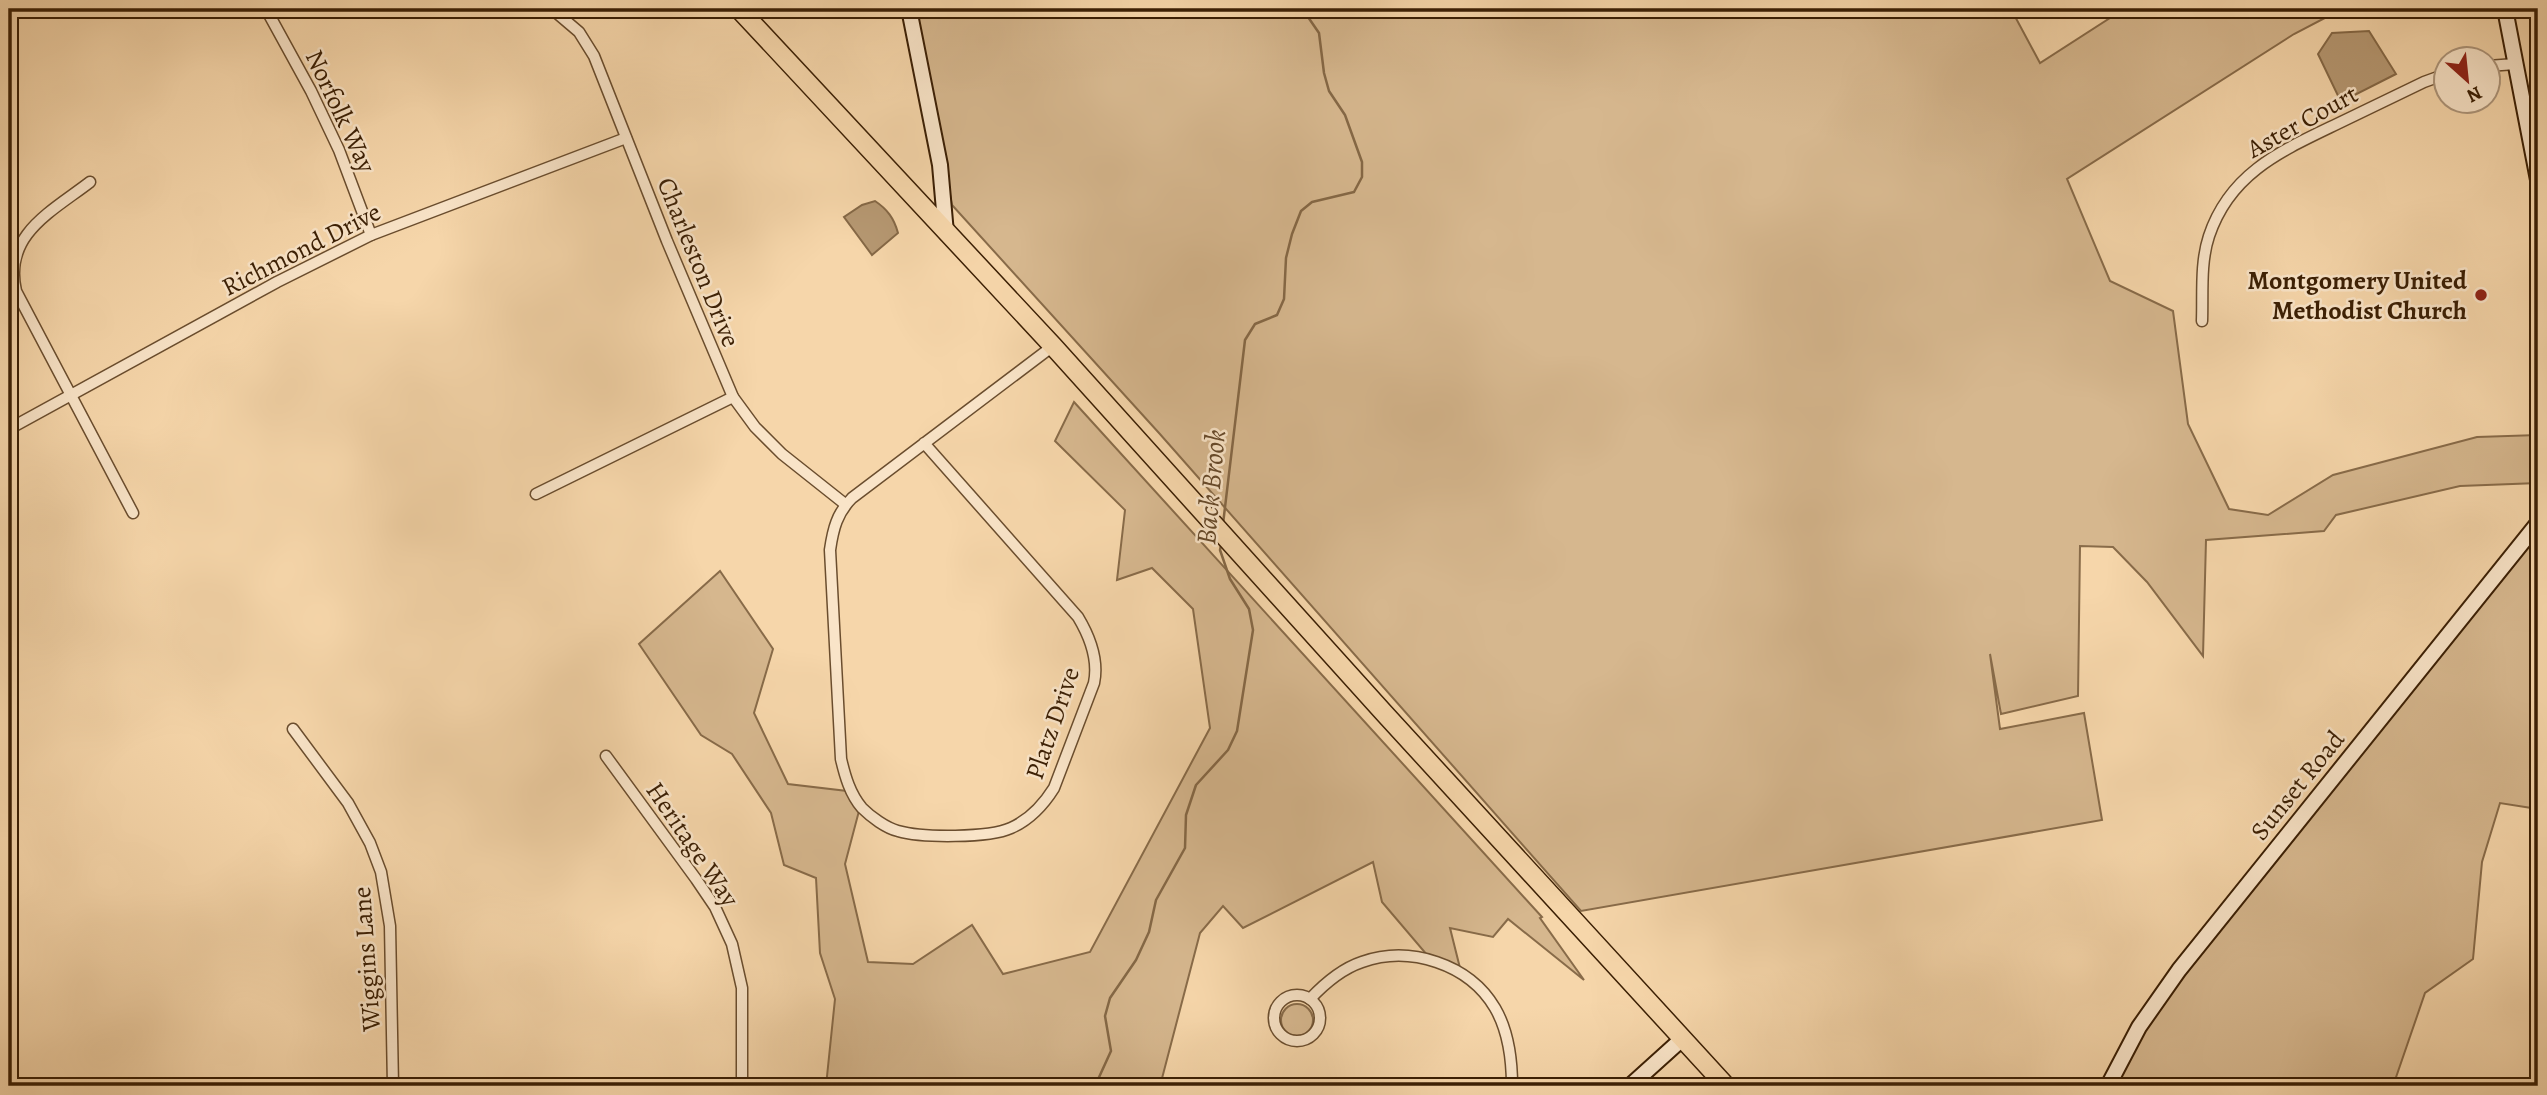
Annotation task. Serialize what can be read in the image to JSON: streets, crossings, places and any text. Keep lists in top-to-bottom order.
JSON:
{
  "streets": {
    "street": [
      "Norfolk Way",
      "Aster Court",
      "Richmond Drive",
      "Charleston Drive",
      "Platz Drive",
      "Sunset Road",
      "Heritage Way",
      "Wiggins Lane"
    ]
  },
  "crossings": [
    ["Norfolk Way", "Richmond Drive"],
    ["Richmond Drive", "Charleston Drive"],
    ["Charleston Drive", "Platz Drive"]
  ],
  "water": ["Back Brook"],
  "places": ["Montgomery United Methodist Church"],
  "north": "bottom right"
}
